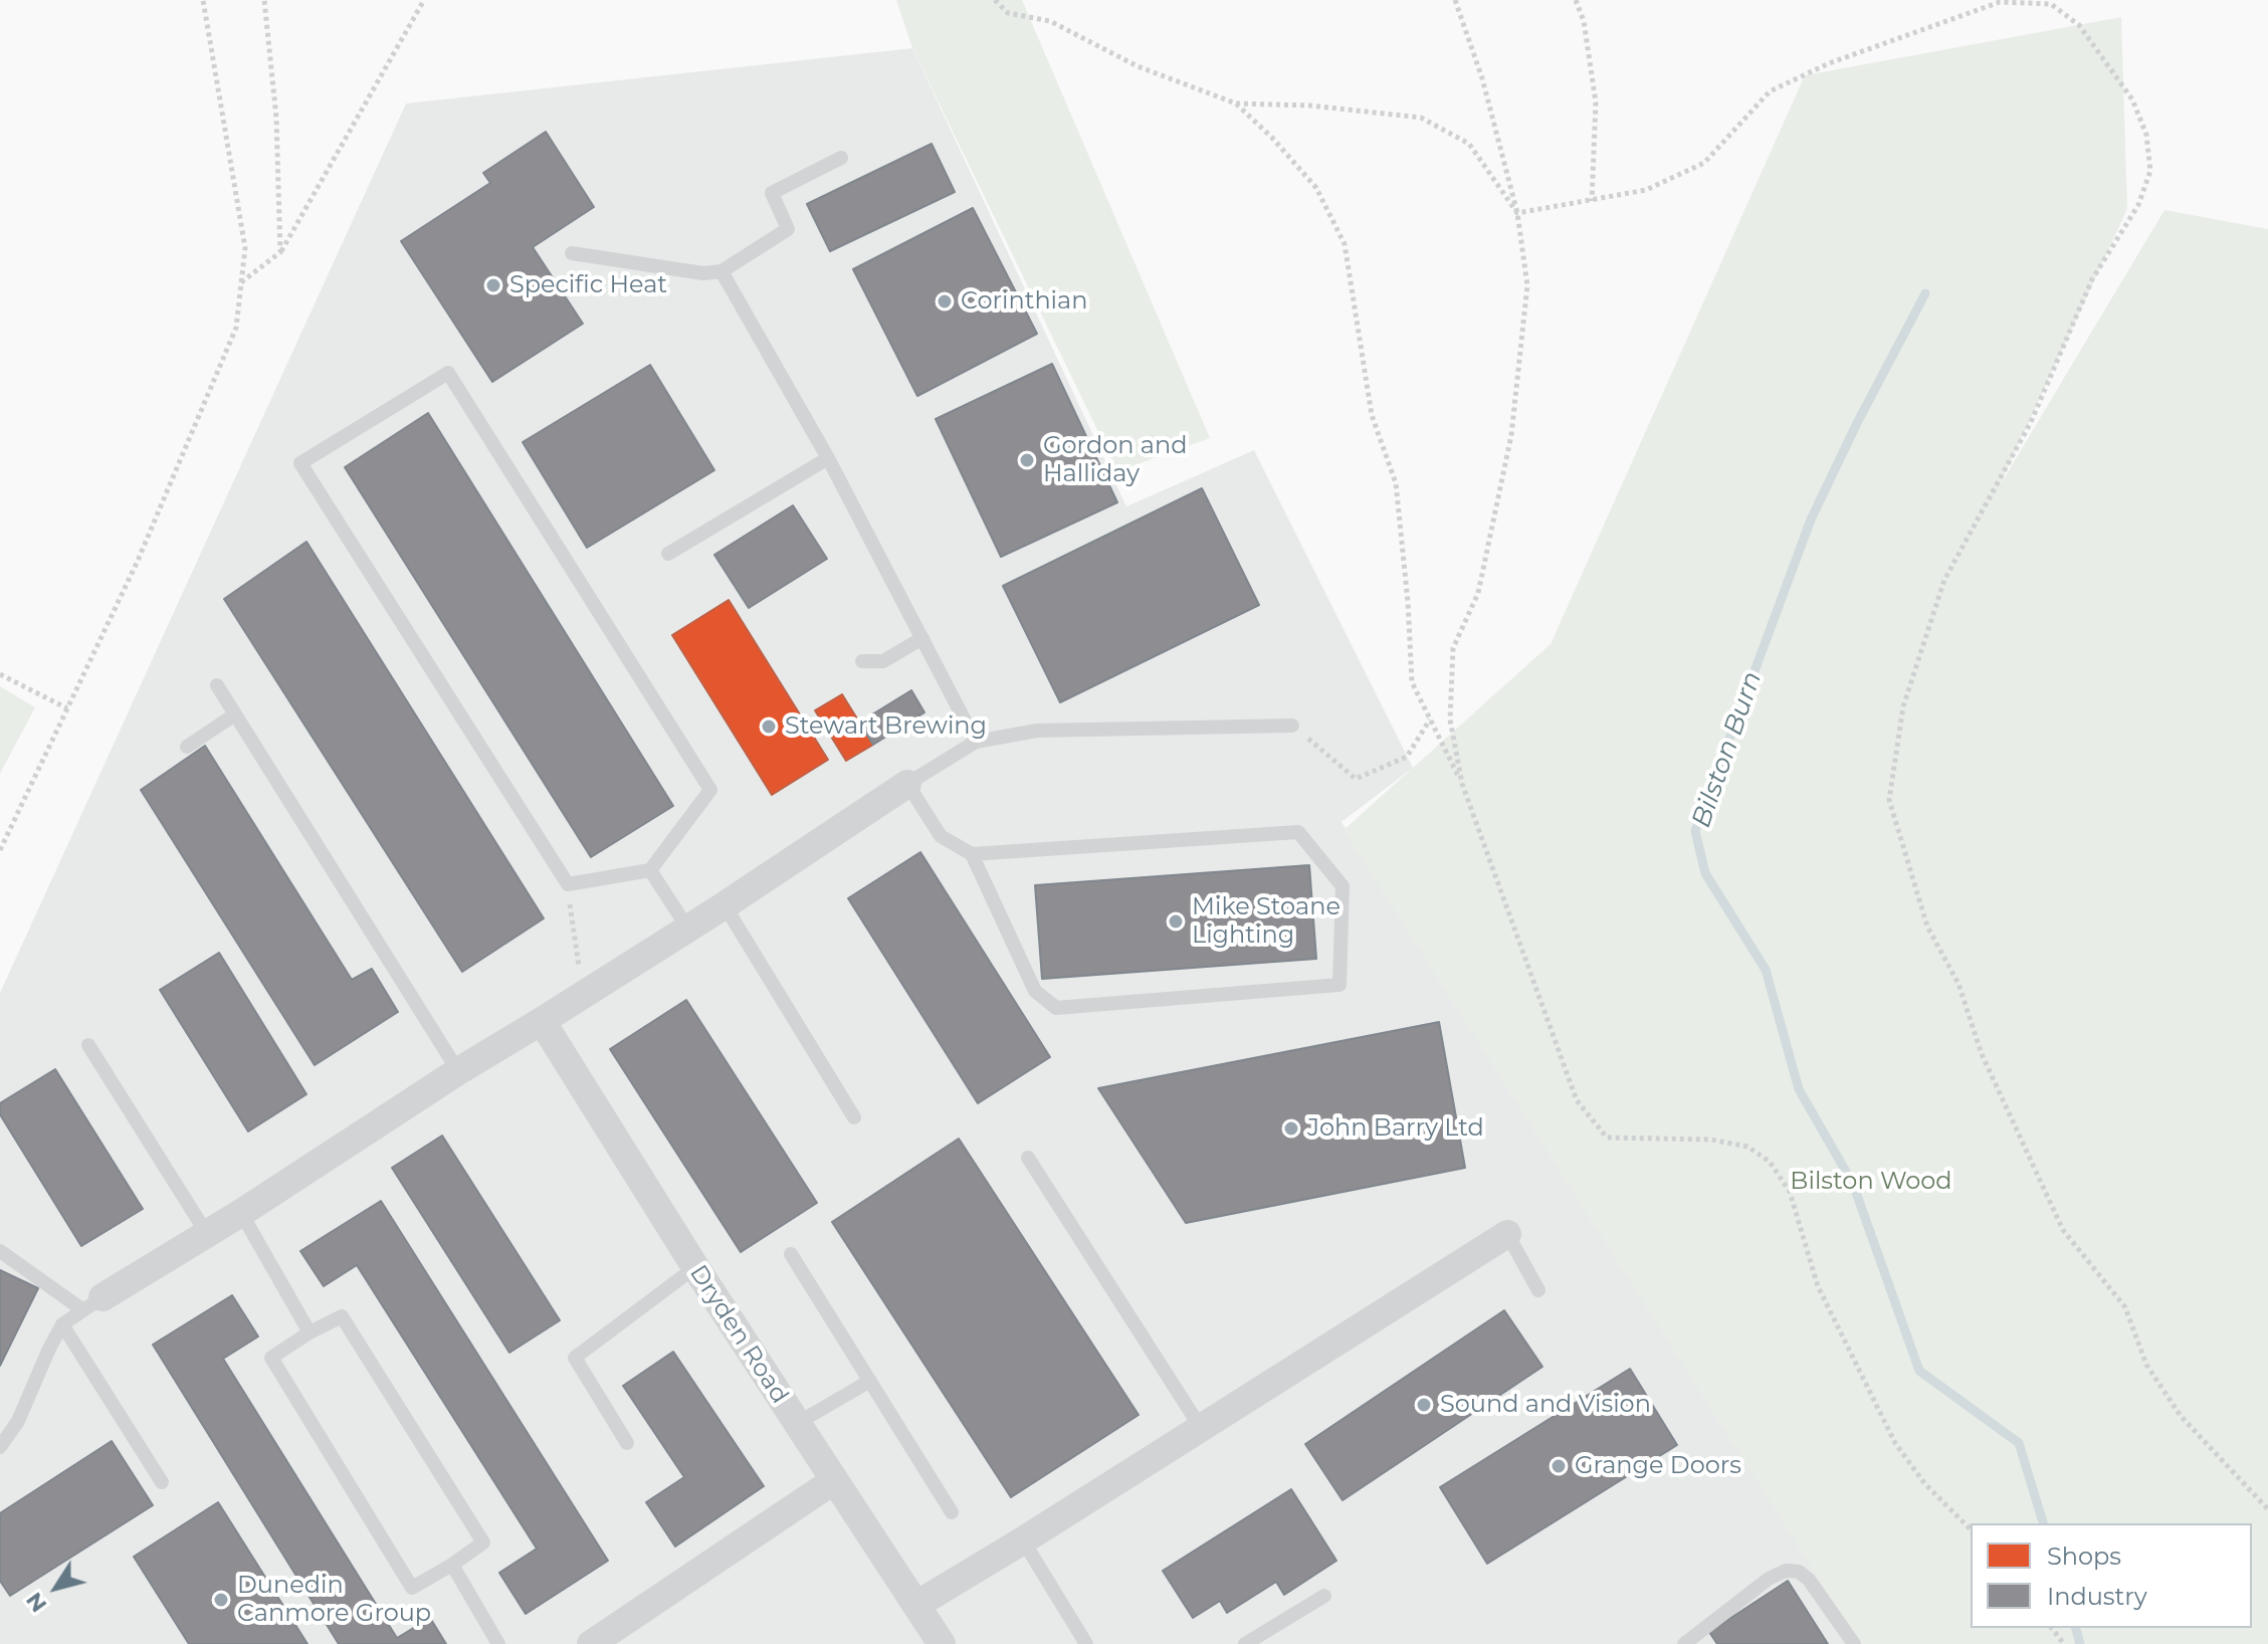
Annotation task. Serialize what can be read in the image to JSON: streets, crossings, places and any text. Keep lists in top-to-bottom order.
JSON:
{
  "streets": {
    "street": ["Dryden Road"]
  },
  "water": ["Bilston Burn"],
  "parks": ["Bilston Wood"],
  "places": [
    "Specific Heat",
    "Corinthian",
    "Gordon and Halliday",
    "Stewart Brewing",
    "Mike Stoane Lighting",
    "John Barry Ltd",
    "Sound and Vision",
    "Grange Doors",
    "Dunedin Canmore Group"
  ],
  "legend": ["Shops", "Industry"],
  "north": "bottom left"
}
